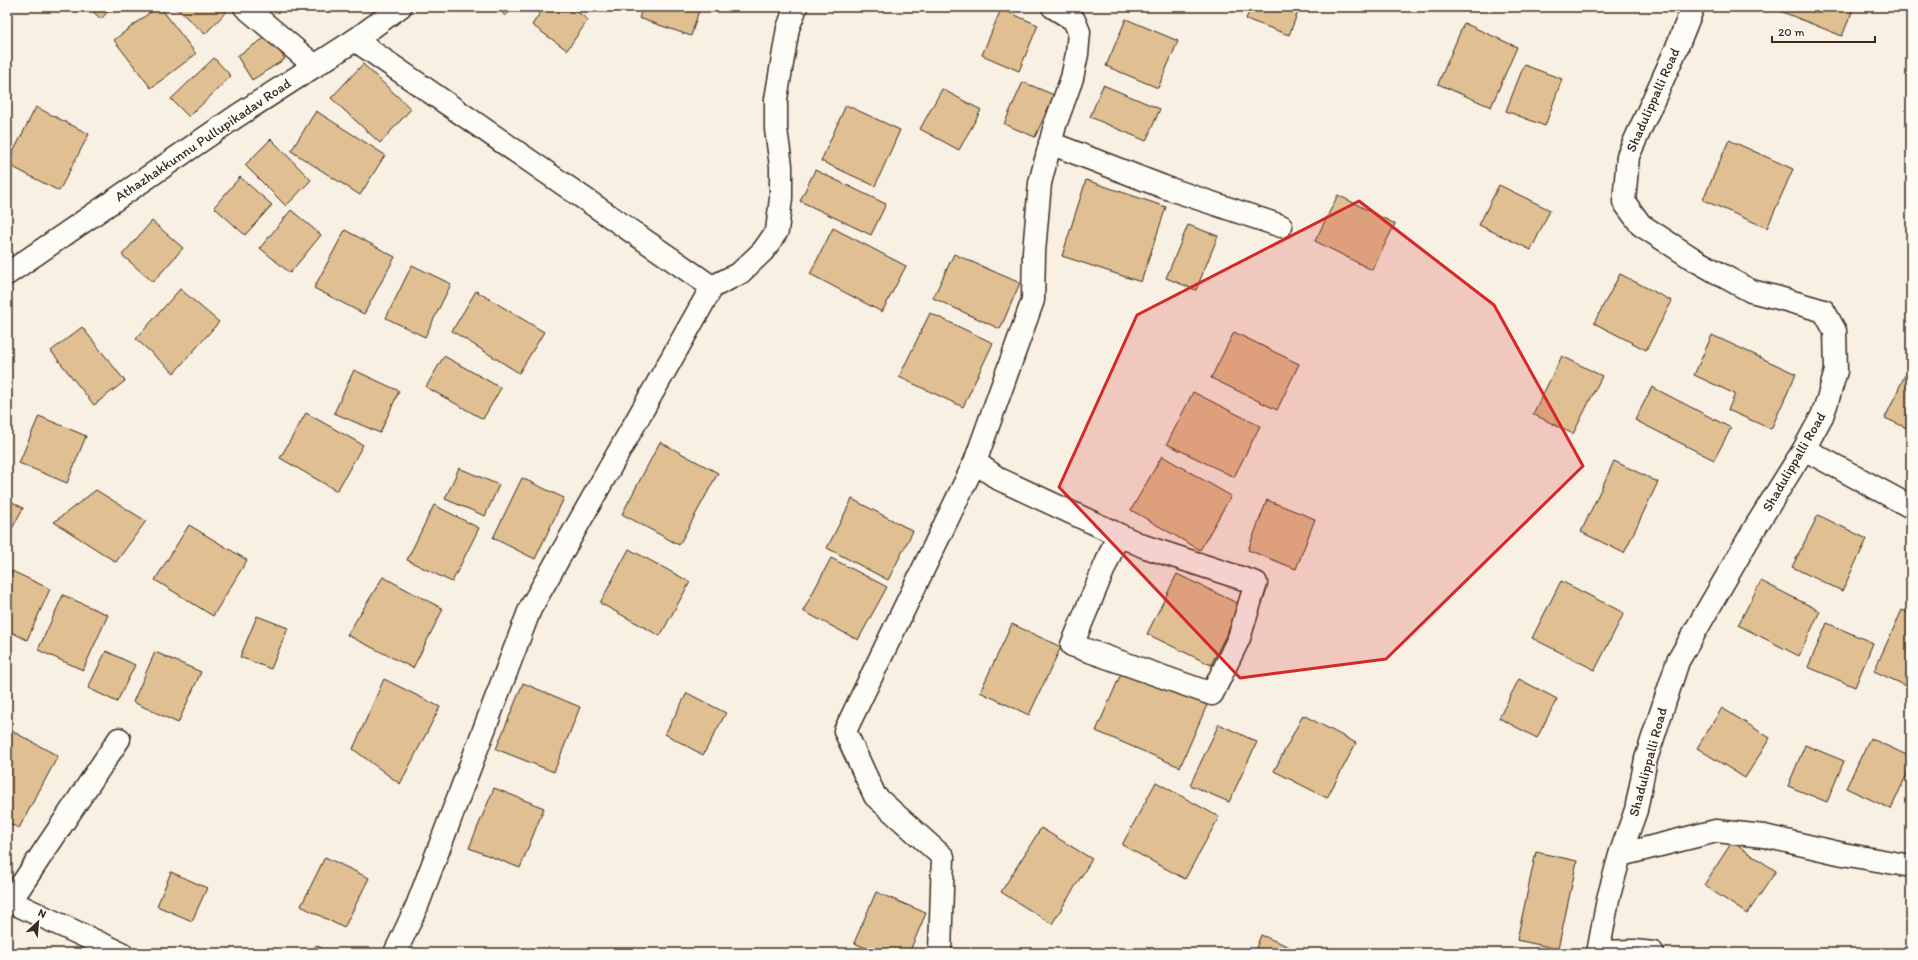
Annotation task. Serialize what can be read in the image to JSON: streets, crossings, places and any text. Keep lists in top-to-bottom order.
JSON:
{
  "streets": {
    "street": ["Shadulippalli Road", "Athazhakkunnu Pullupikadav Road"]
  },
  "scale_bar": "20 m",
  "north": "top right"
}
